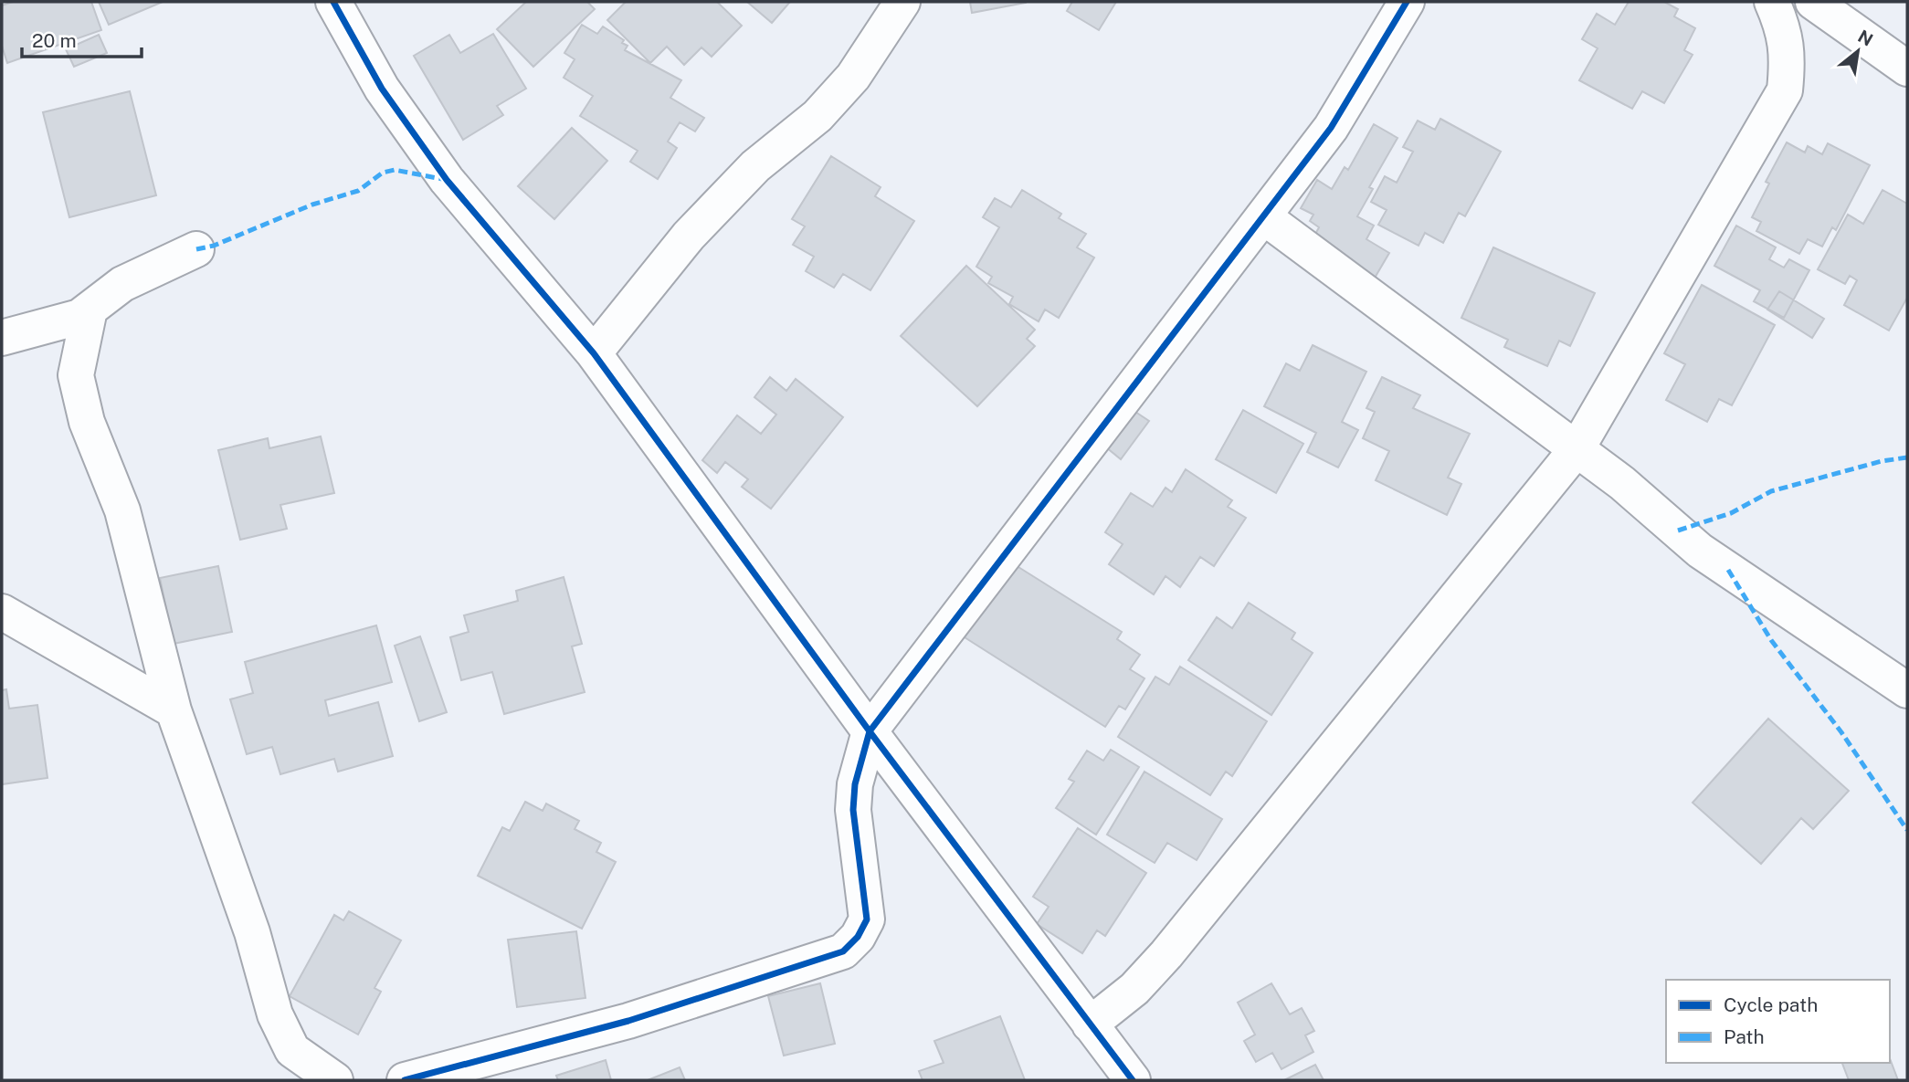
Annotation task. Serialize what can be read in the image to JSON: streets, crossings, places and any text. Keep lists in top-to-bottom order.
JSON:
{
  "legend": ["Cycle path", "Path"],
  "scale_bar": "20 m",
  "north": "top right"
}
